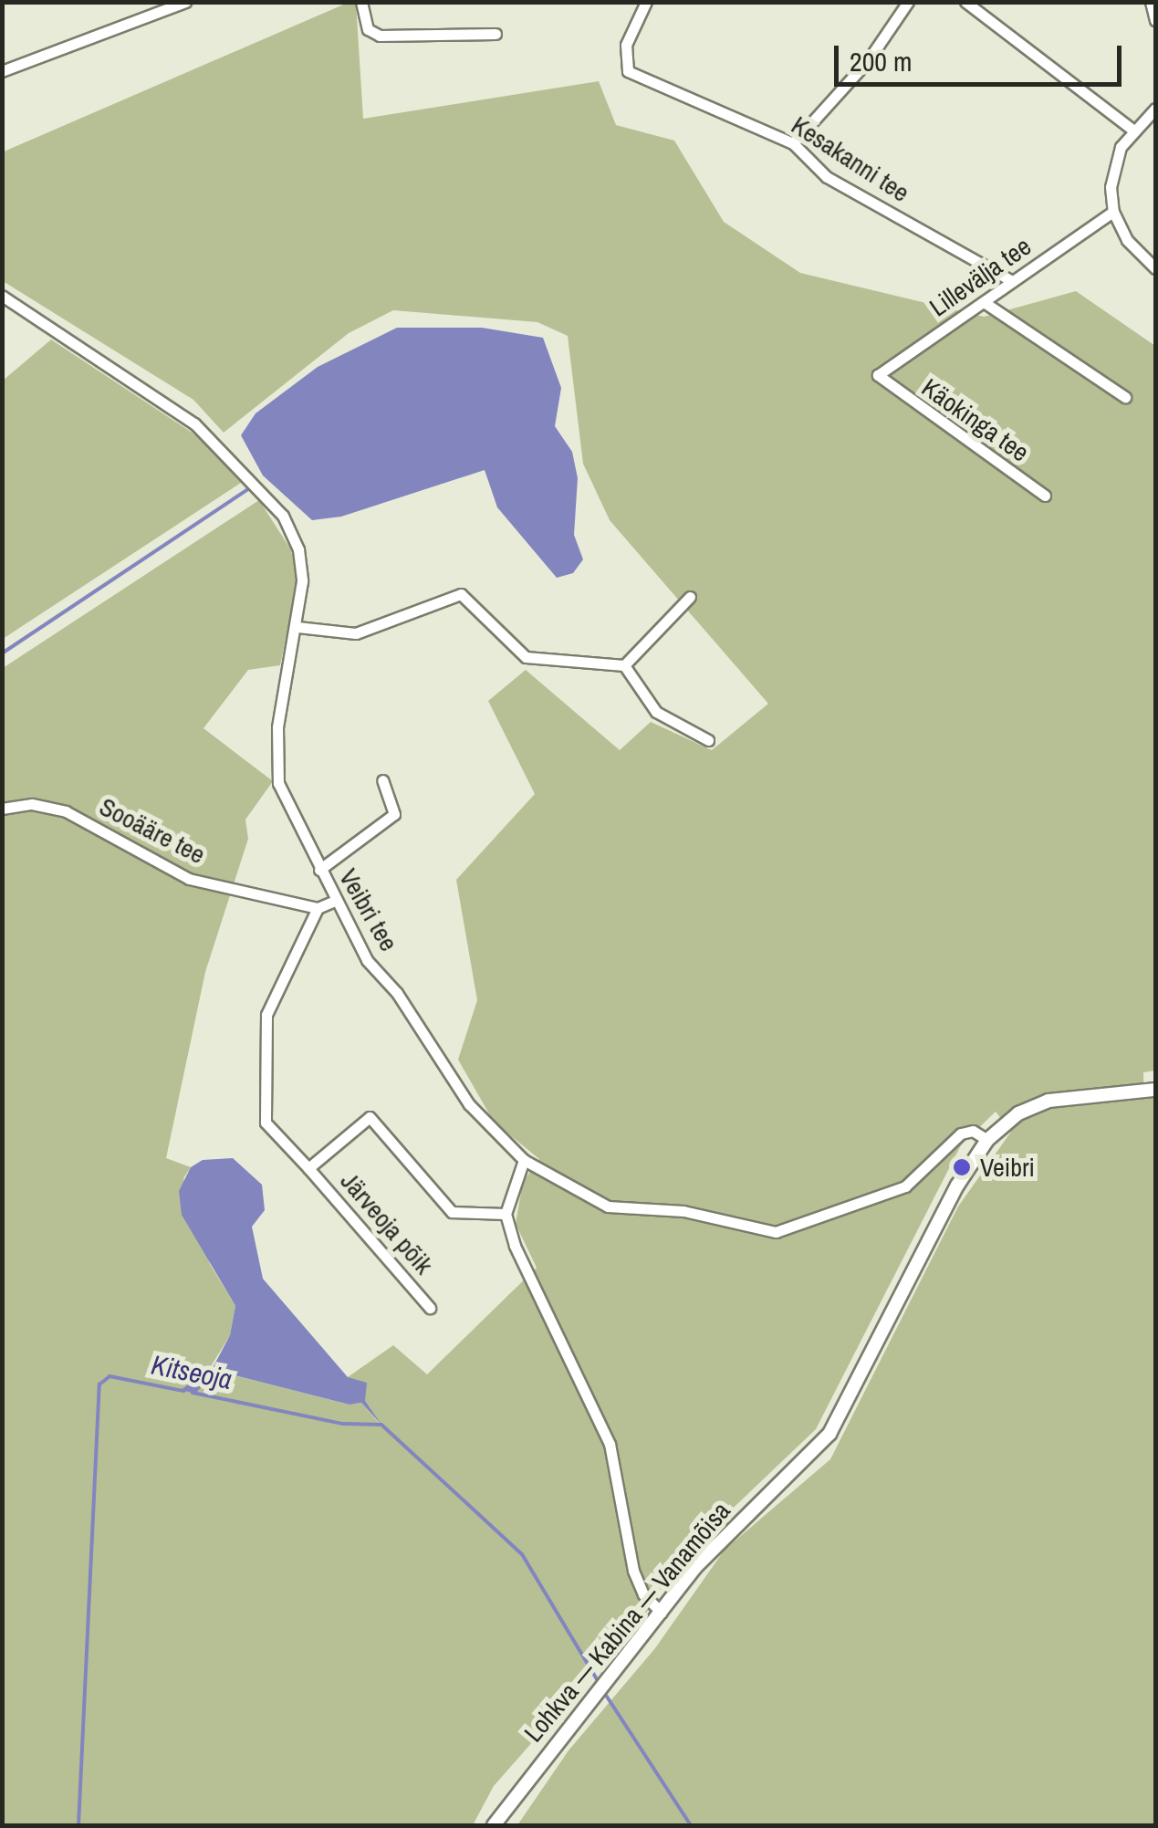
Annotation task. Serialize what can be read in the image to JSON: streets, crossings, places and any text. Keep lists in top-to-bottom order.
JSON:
{
  "streets": {
    "street": [
      "Kesakanni tee",
      "Lillevälja tee",
      "Käokinga tee",
      "Sooääre tee",
      "Veibri tee",
      "Järveoja põik",
      "Lohkva — Kabina — Vanamõisa"
    ]
  },
  "crossings": [
    ["Kesakanni tee", "Lillevälja tee"],
    ["Lillevälja tee", "Käokinga tee"],
    ["Sooääre tee", "Järveoja põik"],
    ["Veibri tee", "Lohkva — Kabina — Vanamõisa"]
  ],
  "water": ["Kitseoja"],
  "places": ["Veibri"],
  "scale_bar": "200 m"
}
